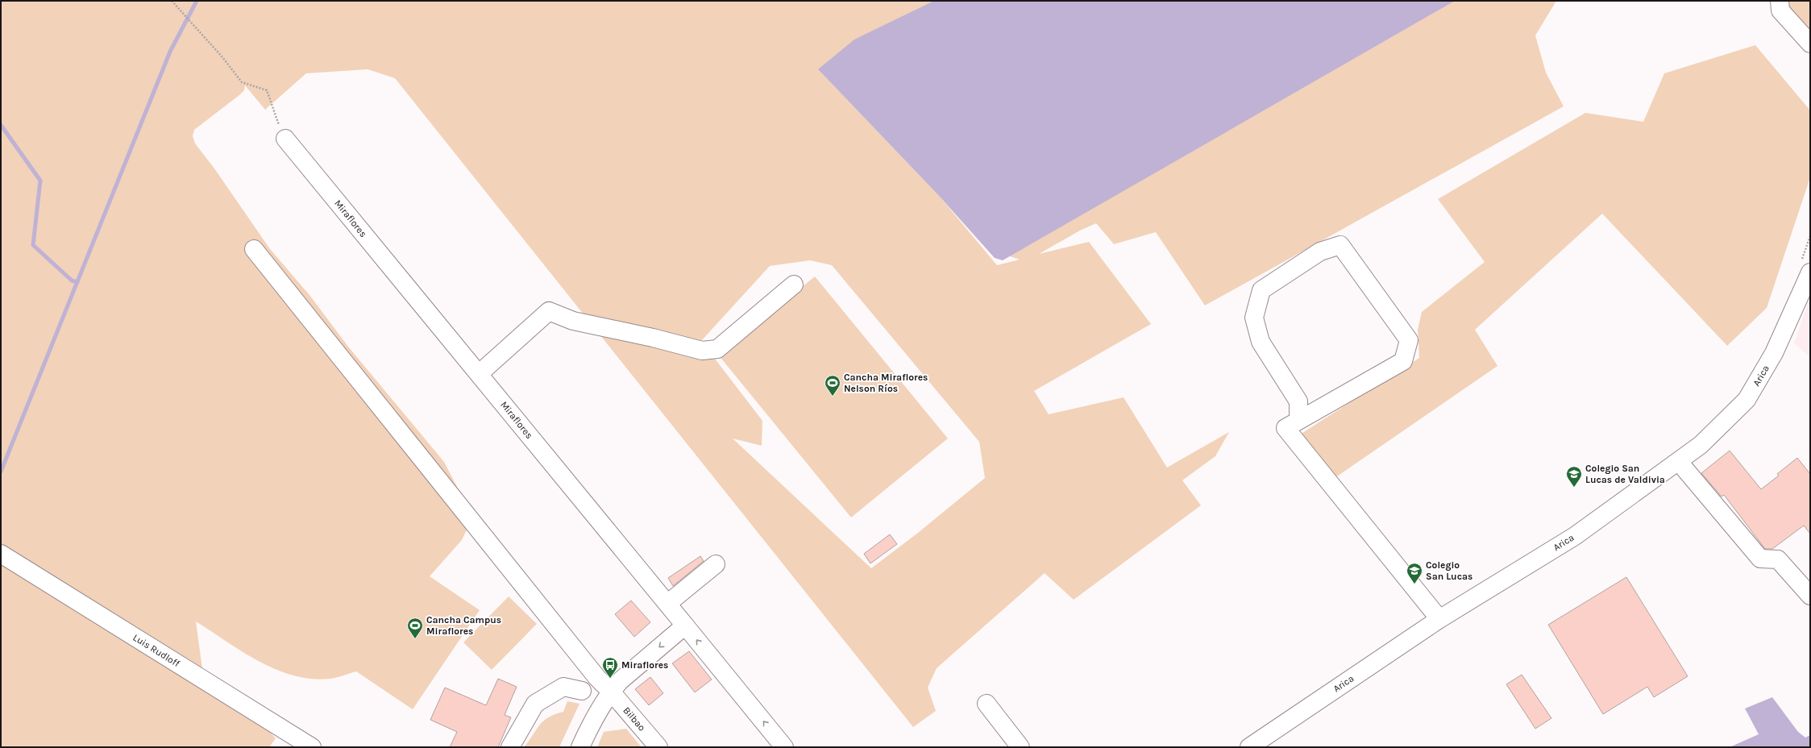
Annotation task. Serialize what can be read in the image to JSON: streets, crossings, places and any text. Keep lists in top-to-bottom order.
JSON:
{
  "streets": {
    "main road": [
      "Miraflores",
      "Arica",
      "Luis Rudloff",
      "Bilbao"
    ]
  },
  "places": {
    "sports": ["Cancha Miraflores Nelson Ríos", "Cancha Campus Miraflores"],
    "school or university": ["Colegio San Lucas de Valdivia", "Colegio San Lucas"],
    "bus stop": ["Miraflores"]
  }
}
